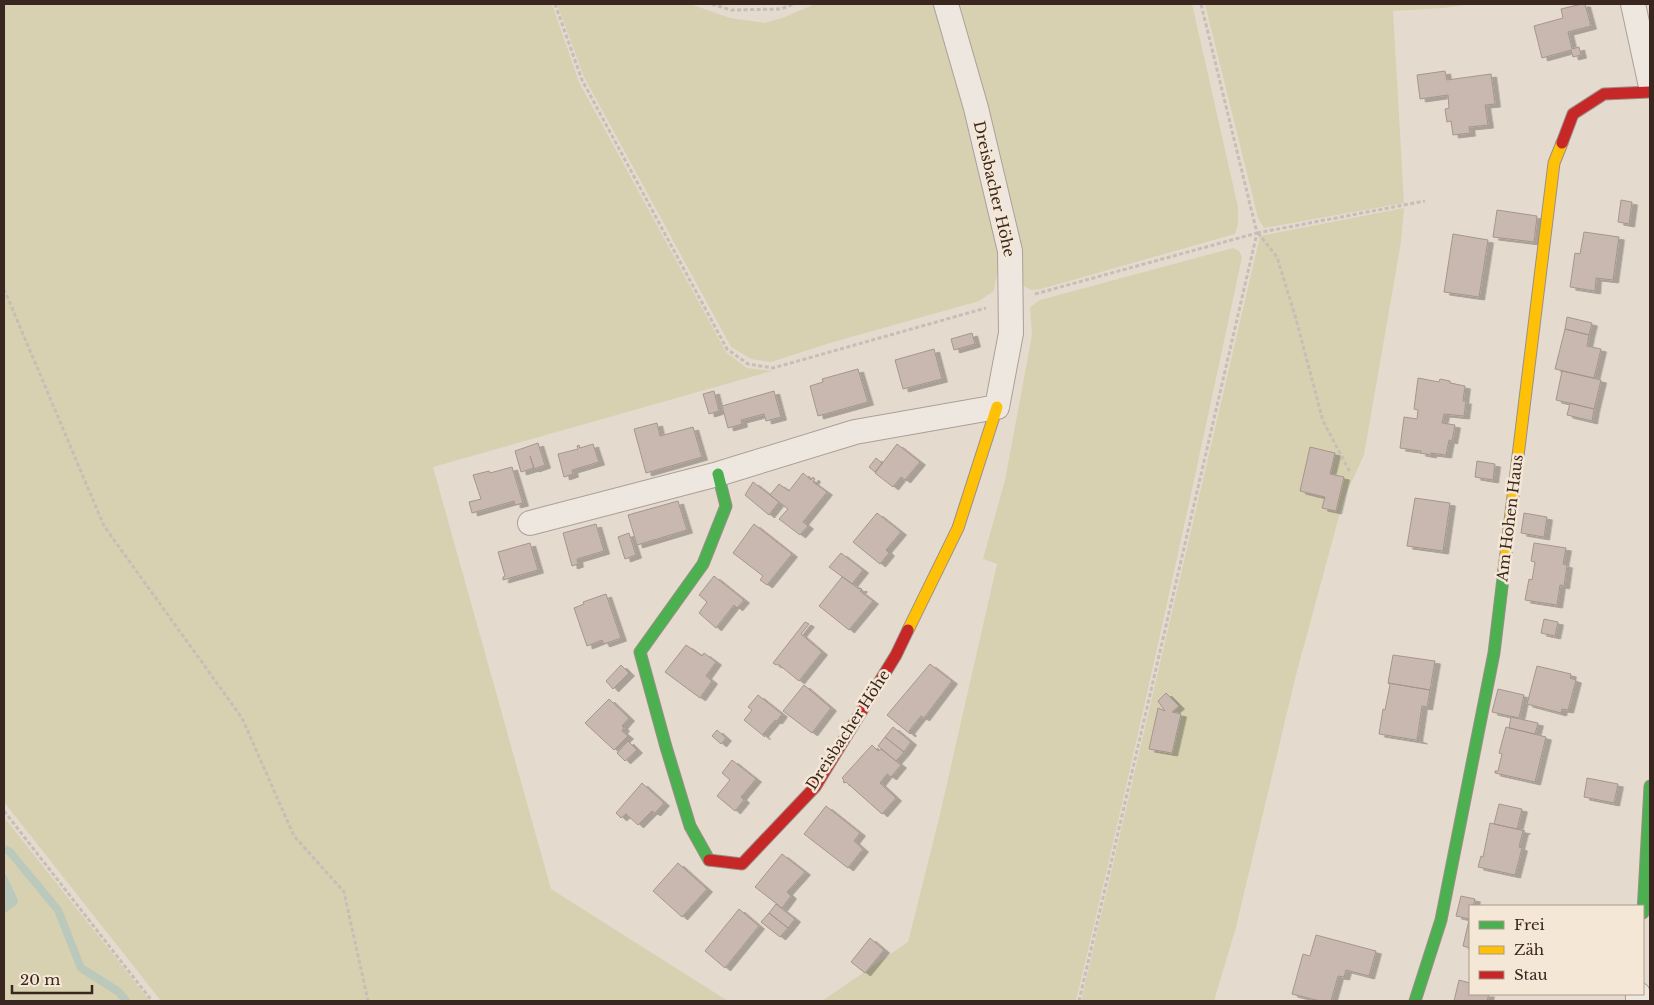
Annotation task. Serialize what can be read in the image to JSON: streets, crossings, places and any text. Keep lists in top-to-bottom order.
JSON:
{
  "streets": {
    "street": ["Dreisbacher Höhe", "Am Hohen Haus"]
  },
  "legend": ["Frei", "Zäh", "Stau"],
  "scale_bar": "20 m"
}
